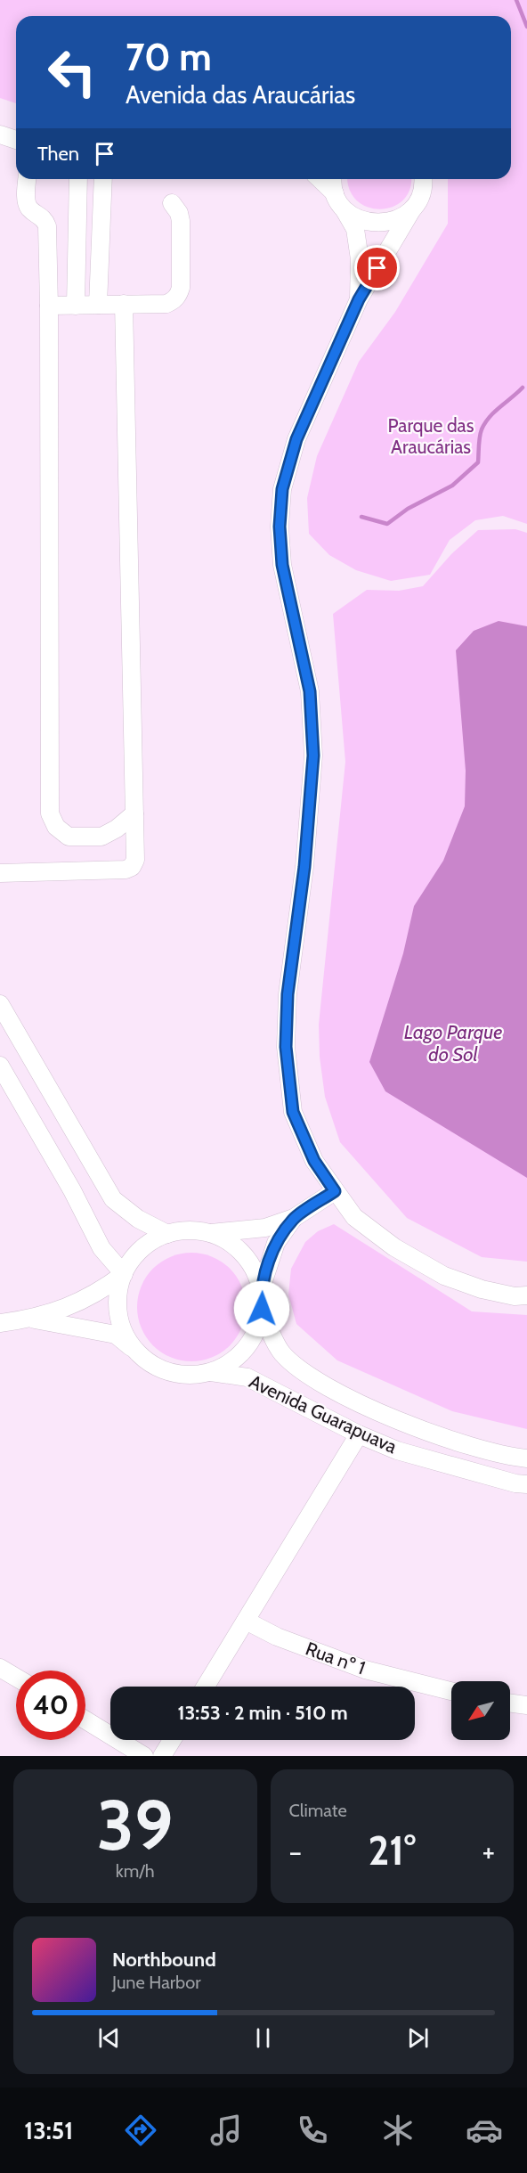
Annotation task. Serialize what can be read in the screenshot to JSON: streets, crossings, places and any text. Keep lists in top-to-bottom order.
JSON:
{
  "streets": {
    "street": ["Avenida Guarapuava", "Rua nº 1"]
  },
  "water": ["Lago Parque do Sol"],
  "parks": ["Parque das Araucárias"],
  "north": "bottom left",
  "page": {
    "turn": ["70 m", "Avenida das Araucárias"],
    "then": "Then",
    "limit": "40",
    "trip": "13:53 · 2 min · 510 m",
    "tile": [
      ["39", "km/h"],
      "Climate"
    ],
    "heat": ["−", "21°", "+"],
    "song": ["Northbound", "June Harbor"],
    "tabs": "13:51"
  }
}
